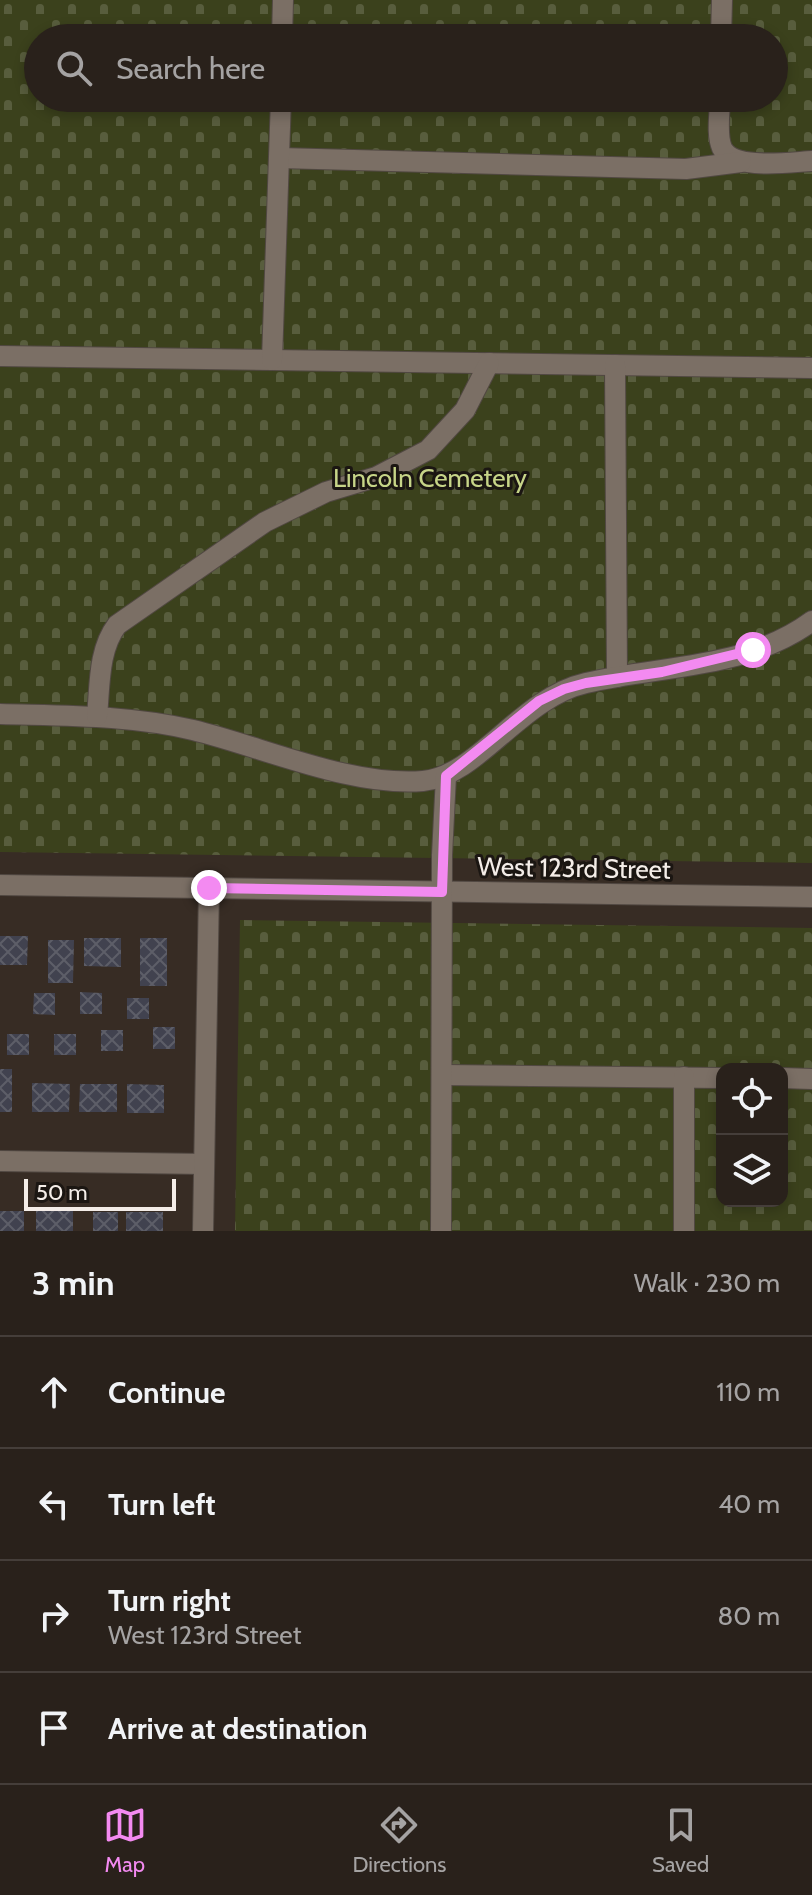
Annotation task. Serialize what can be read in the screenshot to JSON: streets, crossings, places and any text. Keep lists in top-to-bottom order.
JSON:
{
  "streets": {
    "street": ["West 123rd Street"]
  },
  "parks": ["Lincoln Cemetery"],
  "scale_bar": "50 m",
  "page": {
    "search": "Search here",
    "scale": "50 m",
    "heading": ["3 min", "Walk · 230 m"],
    "list": [
      ["Continue", "110 m"],
      ["Turn left", "40 m"],
      ["Turn right", "West 123rd Street", "80 m"],
      "Arrive at destination"
    ],
    "nav": ["Map", "Directions", "Saved"]
  }
}
